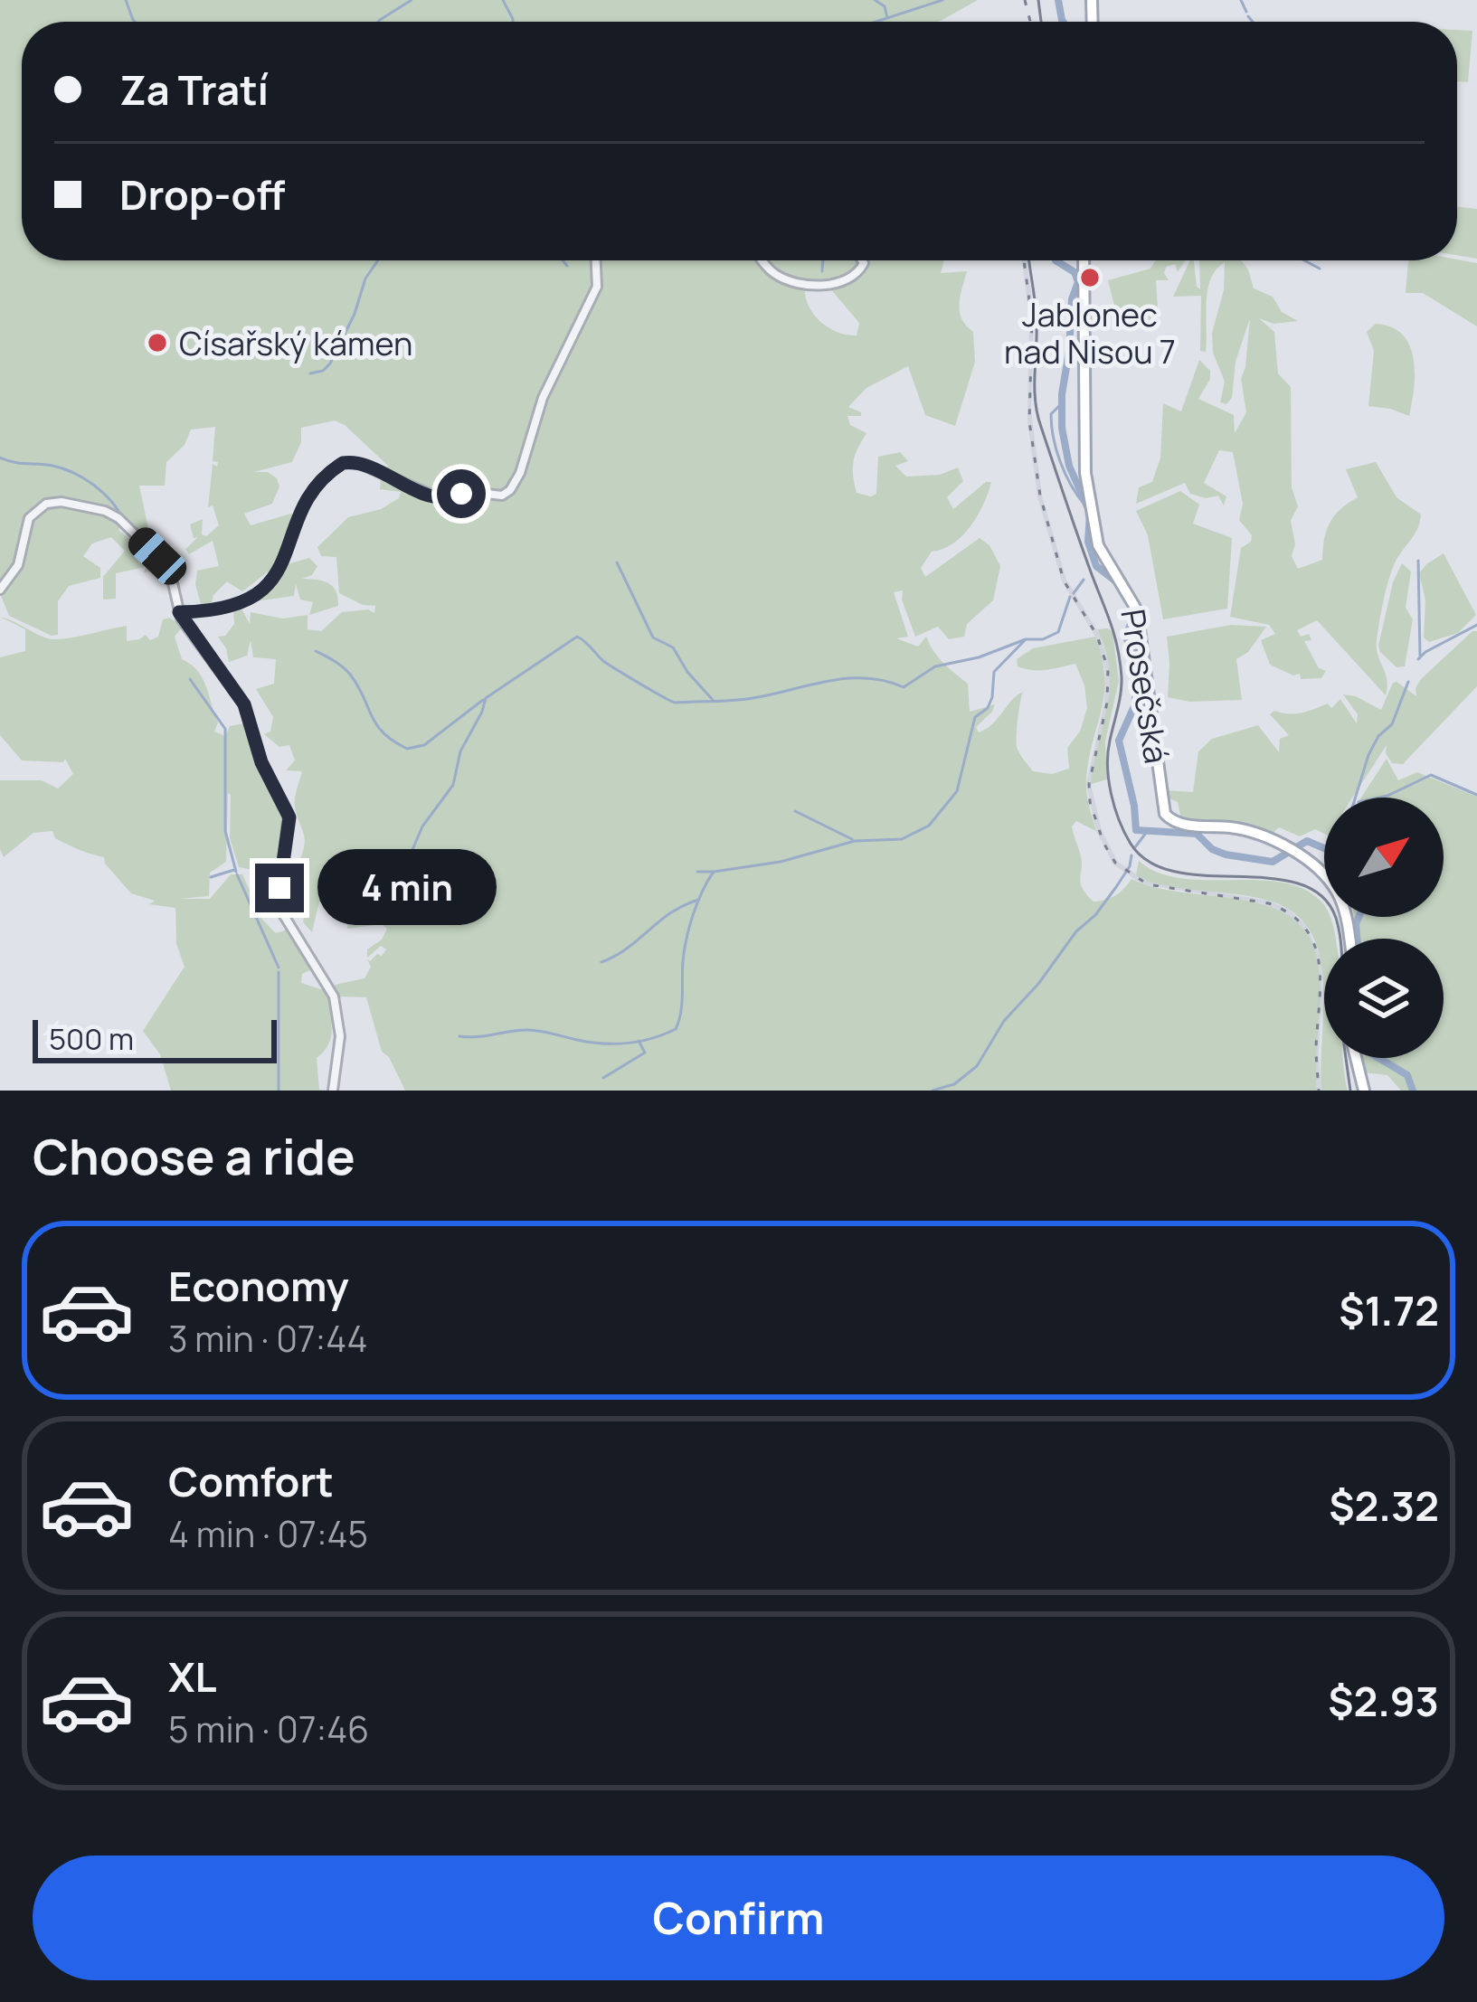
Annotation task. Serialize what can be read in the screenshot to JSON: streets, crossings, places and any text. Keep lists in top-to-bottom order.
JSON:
{
  "streets": {
    "main road": ["Prosečská"]
  },
  "places": ["Jablonec nad Nisou 7", "Císařský kámen"],
  "scale_bar": "500 m",
  "north": "top right",
  "page": {
    "banner": ["Za Tratí", "Drop-off"],
    "bubble": "4 min",
    "scale": "500 m",
    "heading": "Choose a ride",
    "list": [
      {
        "name": "Economy",
        "note": "3 min · 07:44",
        "value": "$1.72"
      },
      {
        "name": "Comfort",
        "note": "4 min · 07:45",
        "value": "$2.32"
      },
      {
        "name": "XL",
        "note": "5 min · 07:46",
        "value": "$2.93"
      }
    ],
    "buttons": "Confirm"
  }
}
